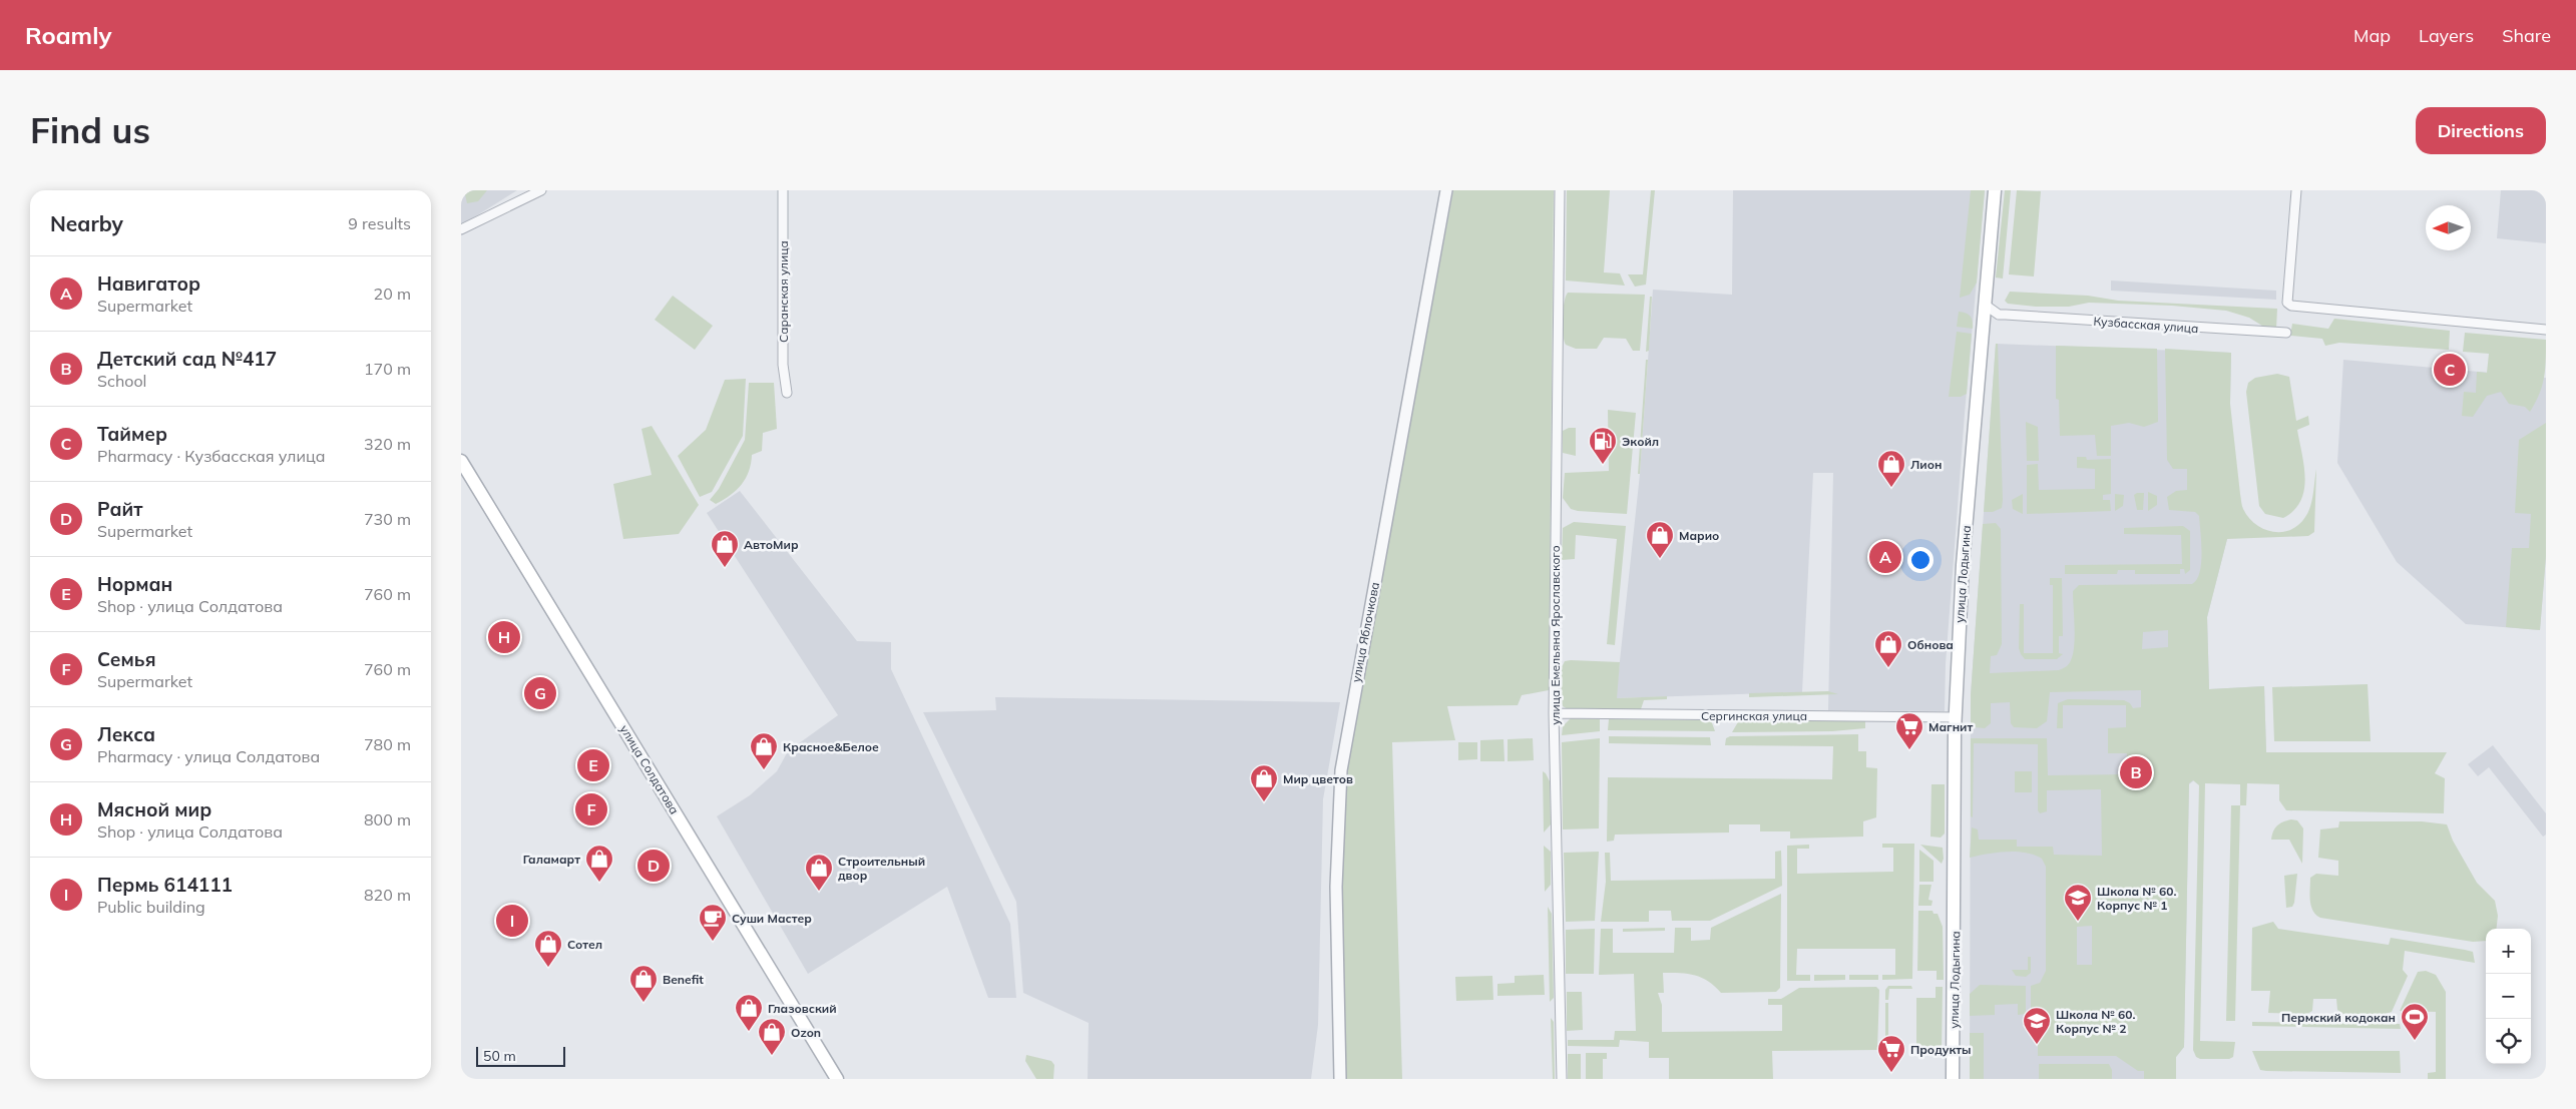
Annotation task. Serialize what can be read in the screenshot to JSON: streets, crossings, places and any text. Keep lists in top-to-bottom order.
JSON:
{
  "streets": {
    "main road": ["улица Лодыгина", "улица Солдатова"],
    "street": [
      "Саранская улица",
      "Кузбасская улица",
      "улица Яблочкова",
      "улица Емельяна Ярославского",
      "Сергинская улица"
    ]
  },
  "crossings": [
    ["Кузбасская улица", "улица Лодыгина"],
    ["улица Лодыгина", "Сергинская улица"],
    ["улица Емельяна Ярославского", "Сергинская улица"]
  ],
  "places": {
    "fuel station": ["Экойл"],
    "shop": [
      "Лион",
      "Марио",
      "АвтоМир",
      "Обнова",
      "Красное&Белое",
      "Мир цветов",
      "Галамарт",
      "Строительный двор",
      "Сотел",
      "Benefit",
      "Глазовский",
      "Ozon"
    ],
    "supermarket": ["Магнит", "Продукты"],
    "school or university": ["Школа № 60. Корпус № 1", "Школа № 60. Корпус № 2"],
    "cafe": ["Суши Мастер"],
    "sports": ["Пермский кодокан"]
  },
  "scale_bar": "50 m",
  "north": "left",
  "page": {
    "header": "Roamly",
    "nav": ["Map", "Layers", "Share"],
    "buttons": "Directions",
    "title": "Find us",
    "heading": ["Nearby", "9 results"],
    "list": [
      {
        "mark": "A",
        "name": "Навигатор",
        "note": "Supermarket",
        "value": "20 m"
      },
      {
        "mark": "B",
        "name": "Детский сад №417",
        "note": "School",
        "value": "170 m"
      },
      {
        "mark": "C",
        "name": "Таймер",
        "note": "Pharmacy · Кузбасская улица",
        "value": "320 m"
      },
      {
        "mark": "D",
        "name": "Райт",
        "note": "Supermarket",
        "value": "730 m"
      },
      {
        "mark": "E",
        "name": "Норман",
        "note": "Shop · улица Солдатова",
        "value": "760 m"
      },
      {
        "mark": "F",
        "name": "Семья",
        "note": "Supermarket",
        "value": "760 m"
      },
      {
        "mark": "G",
        "name": "Лекса",
        "note": "Pharmacy · улица Солдатова",
        "value": "780 m"
      },
      {
        "mark": "H",
        "name": "Мясной мир",
        "note": "Shop · улица Солдатова",
        "value": "800 m"
      },
      {
        "mark": "I",
        "name": "Пермь 614111",
        "note": "Public building",
        "value": "820 m"
      }
    ],
    "pins": [
      "C",
      "A",
      "H",
      "G",
      "E",
      "B",
      "F",
      "D",
      "I"
    ],
    "map_buttons": ["+", "−"],
    "scale": "50 m"
  }
}
